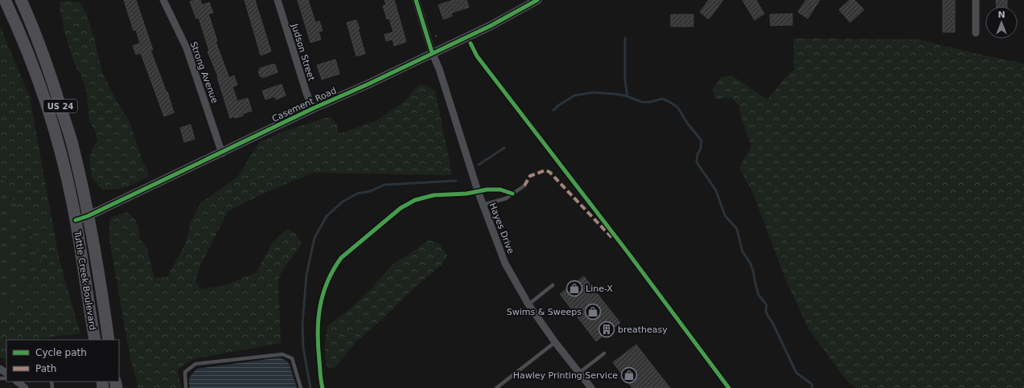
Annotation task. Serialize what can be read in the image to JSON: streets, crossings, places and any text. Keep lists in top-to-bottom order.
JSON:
{
  "streets": {
    "highway": ["US 24", "Tuttle Creek Boulevard"],
    "street": [
      "Judson Street",
      "Strong Avenue",
      "Casement Road",
      "Hayes Drive"
    ]
  },
  "crossings": [
    ["Judson Street", "Casement Road"],
    ["Strong Avenue", "Casement Road"],
    ["Casement Road", "Hayes Drive"],
    ["Casement Road", "Tuttle Creek Boulevard"]
  ],
  "places": {
    "shop": ["Line-X", "Swims & Sweeps", "Hawley Printing Service"],
    "building": ["breatheasy"]
  },
  "legend": ["Cycle path", "Path"],
  "north": "top"
}
